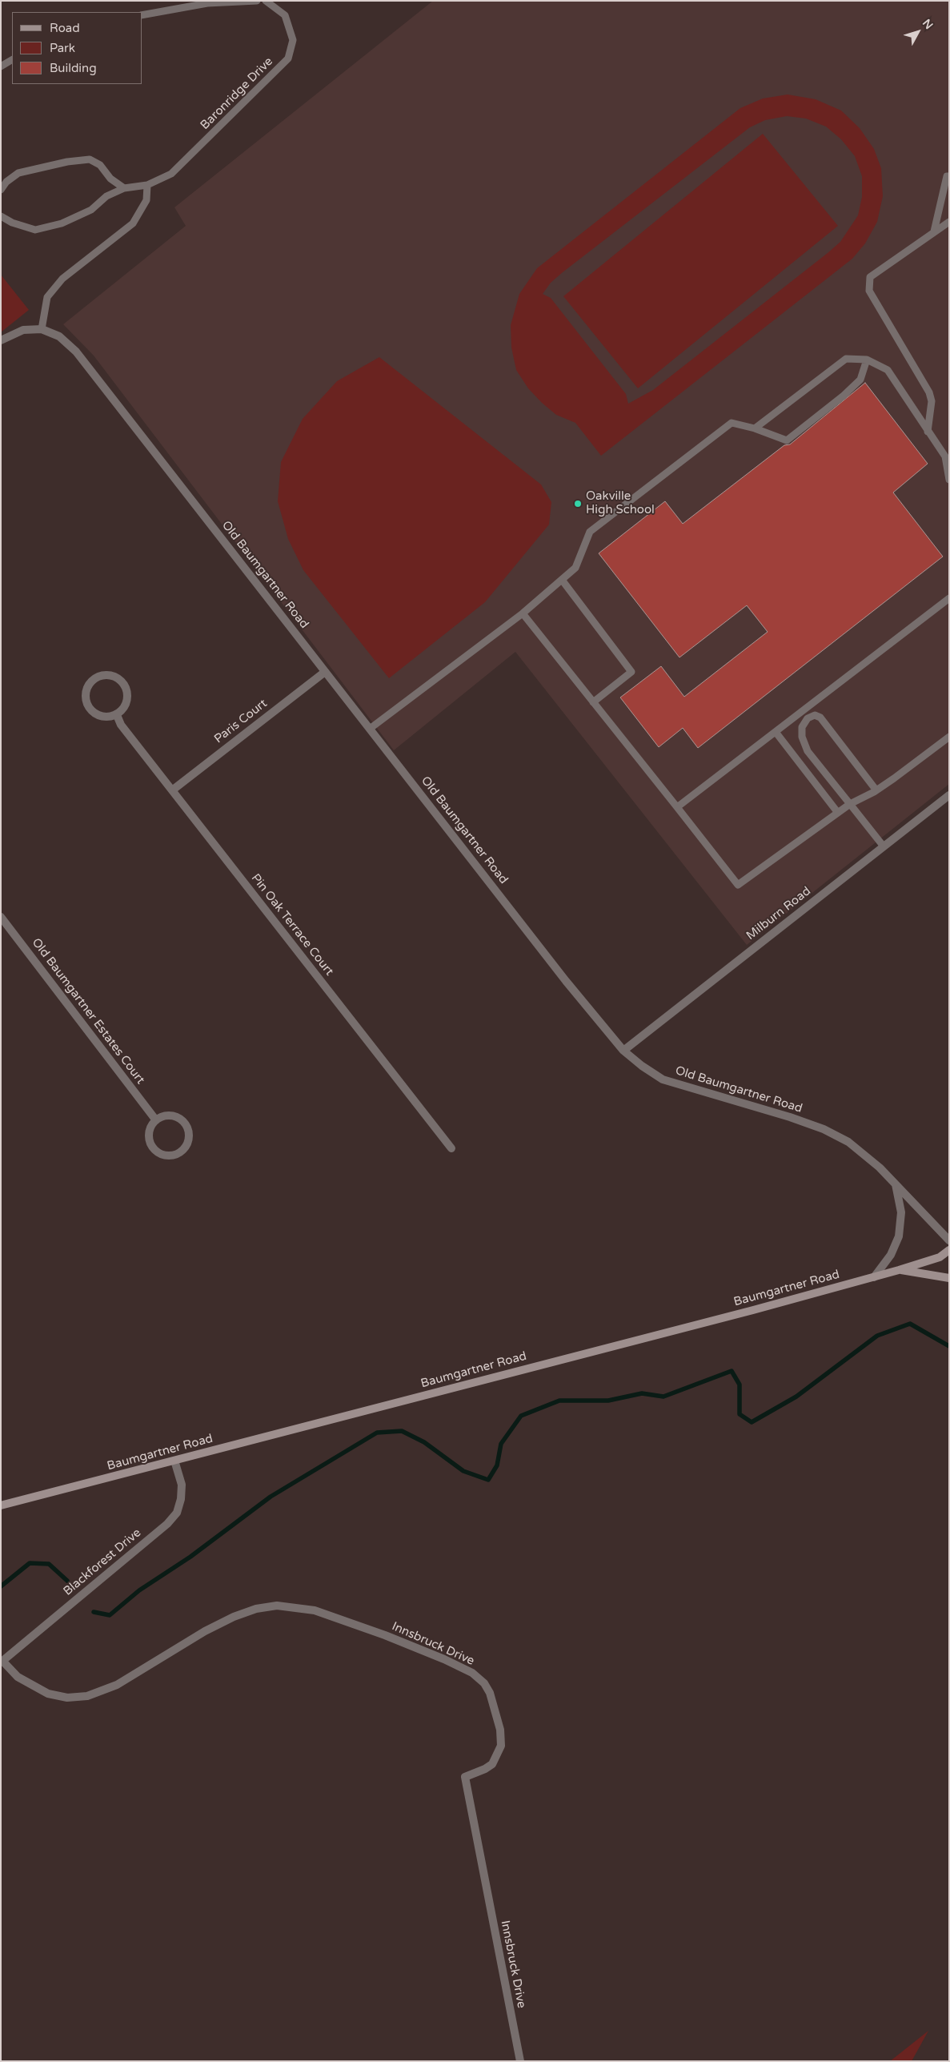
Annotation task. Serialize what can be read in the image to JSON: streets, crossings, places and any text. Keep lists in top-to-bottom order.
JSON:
{
  "streets": {
    "main road": ["Baumgartner Road"],
    "street": [
      "Old Baumgartner Road",
      "Paris Court",
      "Milburn Road",
      "Pin Oak Terrace Court",
      "Old Baumgartner Estates Court",
      "Blackforest Drive",
      "Innsbruck Drive"
    ],
    "lane": ["Baronridge Drive"]
  },
  "crossings": [
    ["Old Baumgartner Road", "Paris Court"],
    ["Old Baumgartner Road", "Milburn Road"],
    ["Paris Court", "Pin Oak Terrace Court"],
    ["Baumgartner Road", "Blackforest Drive"],
    ["Blackforest Drive", "Innsbruck Drive"]
  ],
  "places": ["Oakville High School"],
  "legend": ["Road", "Park", "Building"],
  "north": "top right"
}
